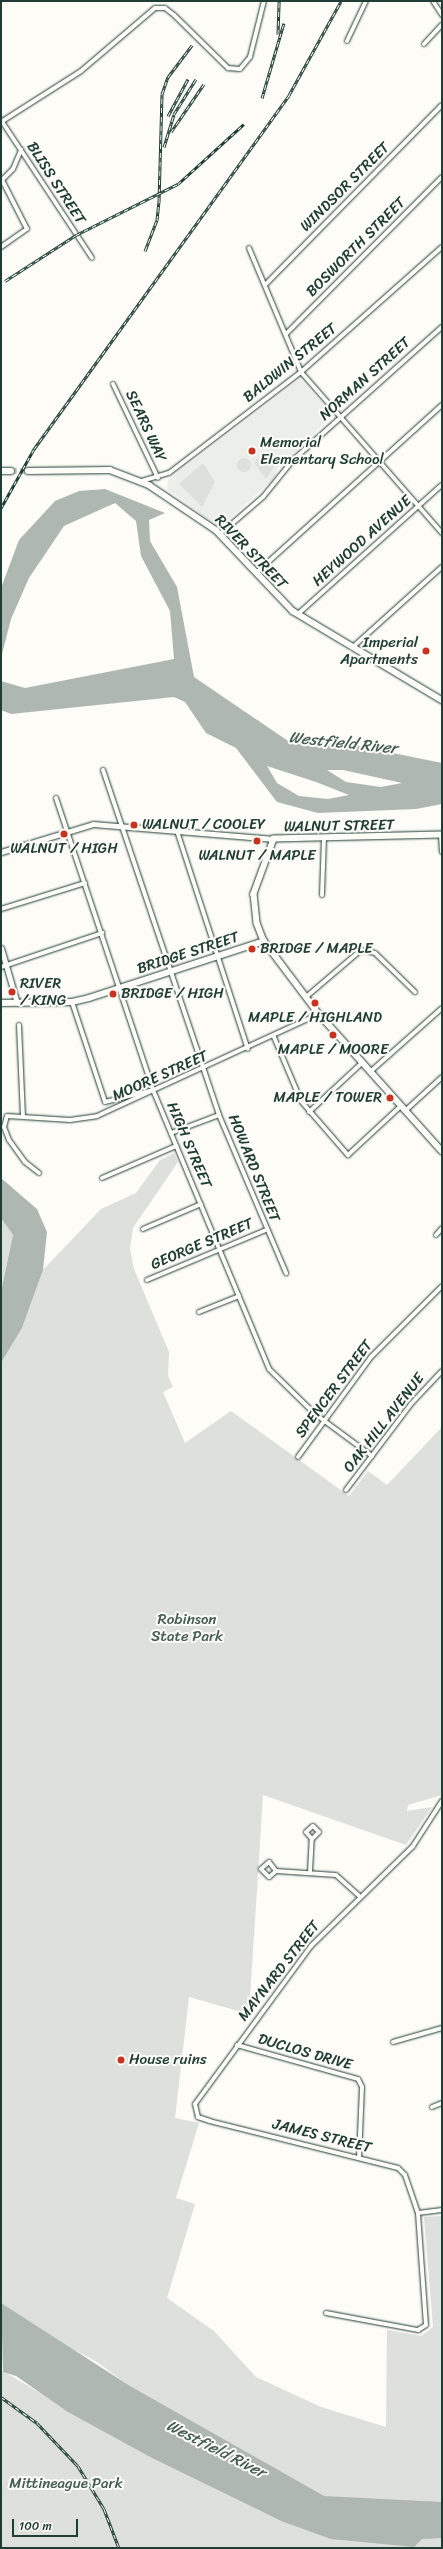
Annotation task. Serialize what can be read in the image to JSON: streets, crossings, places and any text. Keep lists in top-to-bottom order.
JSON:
{
  "streets": {
    "main road": ["RIVER STREET", "WALNUT STREET", "BRIDGE STREET"],
    "street": [
      "BLISS STREET",
      "WINDSOR STREET",
      "BOSWORTH STREET",
      "BALDWIN STREET",
      "NORMAN STREET",
      "SEARS WAY",
      "HEYWOOD AVENUE",
      "MOORE STREET",
      "HIGH STREET",
      "HOWARD STREET",
      "GEORGE STREET",
      "SPENCER STREET",
      "OAK HILL AVENUE",
      "MAYNARD STREET",
      "DUCLOS DRIVE",
      "JAMES STREET"
    ]
  },
  "crossings": [
    ["BALDWIN STREET", "SEARS WAY"],
    ["BALDWIN STREET", "RIVER STREET"],
    ["NORMAN STREET", "RIVER STREET"],
    ["HEYWOOD AVENUE", "RIVER STREET"],
    ["WALNUT STREET", "HIGH STREET"],
    ["WALNUT STREET", "HOWARD STREET"],
    ["BRIDGE STREET", "HIGH STREET"],
    ["BRIDGE STREET", "HOWARD STREET"],
    ["MOORE STREET", "HIGH STREET"],
    ["MOORE STREET", "HOWARD STREET"],
    ["HIGH STREET", "GEORGE STREET"],
    ["HIGH STREET", "SPENCER STREET"],
    ["HIGH STREET", "OAK HILL AVENUE"],
    ["HOWARD STREET", "GEORGE STREET"],
    ["MAYNARD STREET", "DUCLOS DRIVE"],
    ["MAYNARD STREET", "JAMES STREET"],
    ["DUCLOS DRIVE", "JAMES STREET"]
  ],
  "water": ["Westfield River"],
  "parks": ["Robinson State Park", "Mittineague Park"],
  "places": [
    "Memorial Elementary School",
    "Imperial Apartments",
    "WALNUT / COOLEY",
    "WALNUT / HIGH",
    "WALNUT / MAPLE",
    "BRIDGE / MAPLE",
    "RIVER / KING",
    "BRIDGE / HIGH",
    "MAPLE / HIGHLAND",
    "MAPLE / MOORE",
    "MAPLE / TOWER",
    "House ruins"
  ],
  "scale_bar": "100 m"
}
